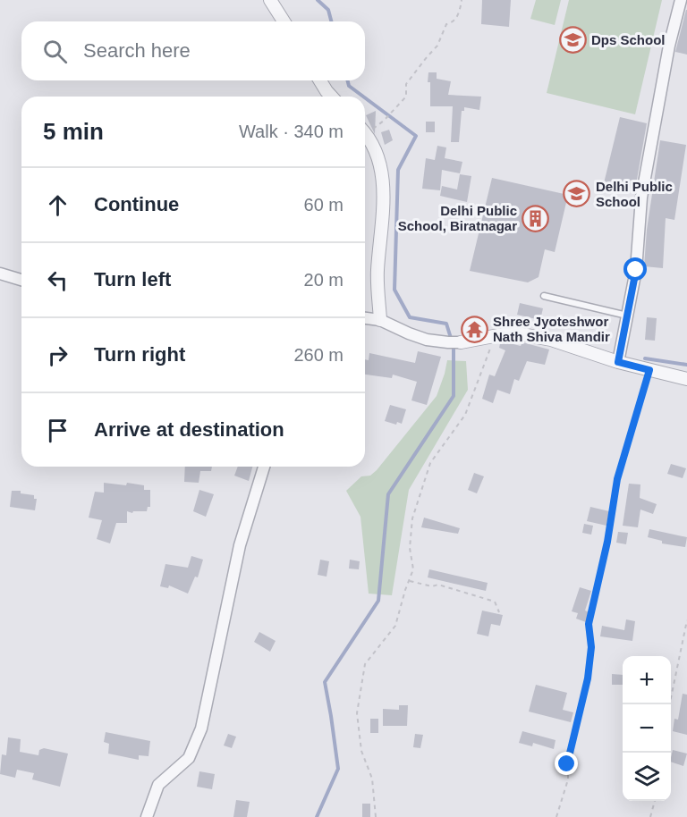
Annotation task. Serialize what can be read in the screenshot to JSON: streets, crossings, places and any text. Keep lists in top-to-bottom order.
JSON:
{
  "places": {
    "school or university": ["Dps School", "Delhi Public School"],
    "building": ["Delhi Public School, Biratnagar"],
    "temple": ["Shree Jyoteshwor Nath Shiva Mandir"]
  },
  "page": {
    "search": "Search here",
    "heading": ["5 min", "Walk · 340 m"],
    "list": [
      ["Continue", "60 m"],
      ["Turn left", "20 m"],
      ["Turn right", "260 m"],
      "Arrive at destination"
    ],
    "map_buttons": ["+", "−"]
  }
}
